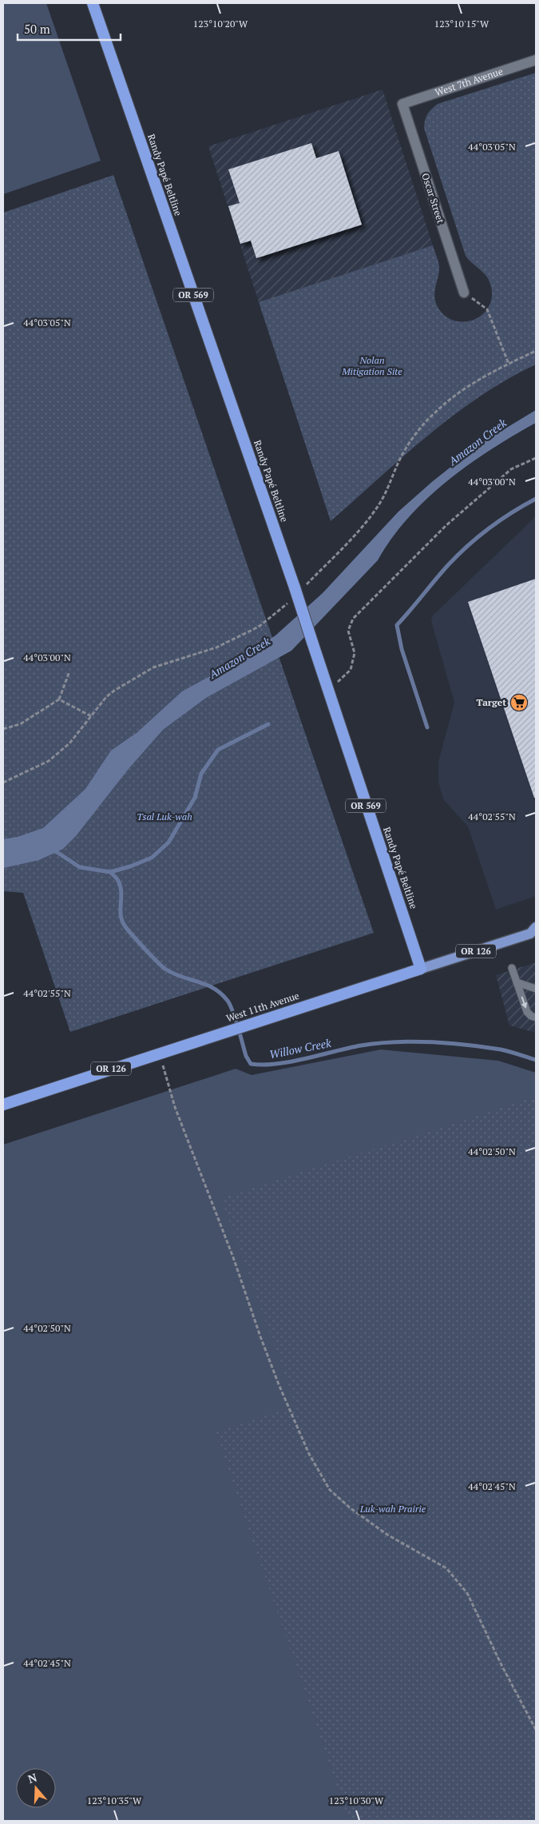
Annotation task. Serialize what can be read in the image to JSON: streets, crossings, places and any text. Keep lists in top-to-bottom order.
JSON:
{
  "streets": {
    "highway": [
      "Randy Papé Beltline",
      "OR 569",
      "OR 126",
      "West 11th Avenue"
    ],
    "street": ["West 7th Avenue", "Oscar Street"]
  },
  "crossings": [
    ["West 7th Avenue", "Oscar Street"],
    ["Randy Papé Beltline", "West 11th Avenue"]
  ],
  "water": ["Amazon Creek", "Willow Creek"],
  "parks": ["Nolan Mitigation Site", "Tsal Luk-wah", "Luk-wah Prairie"],
  "places": {
    "supermarket": ["Target"]
  },
  "scale_bar": "50 m",
  "north": "top",
  "coordinates": [
    "123°10'20\"W",
    "123°10'15\"W",
    "44°03'05\"N",
    "44°03'00\"N",
    "44°02'55\"N",
    "44°02'50\"N",
    "44°02'45\"N",
    "123°10'35\"W",
    "123°10'30\"W"
  ]
}
